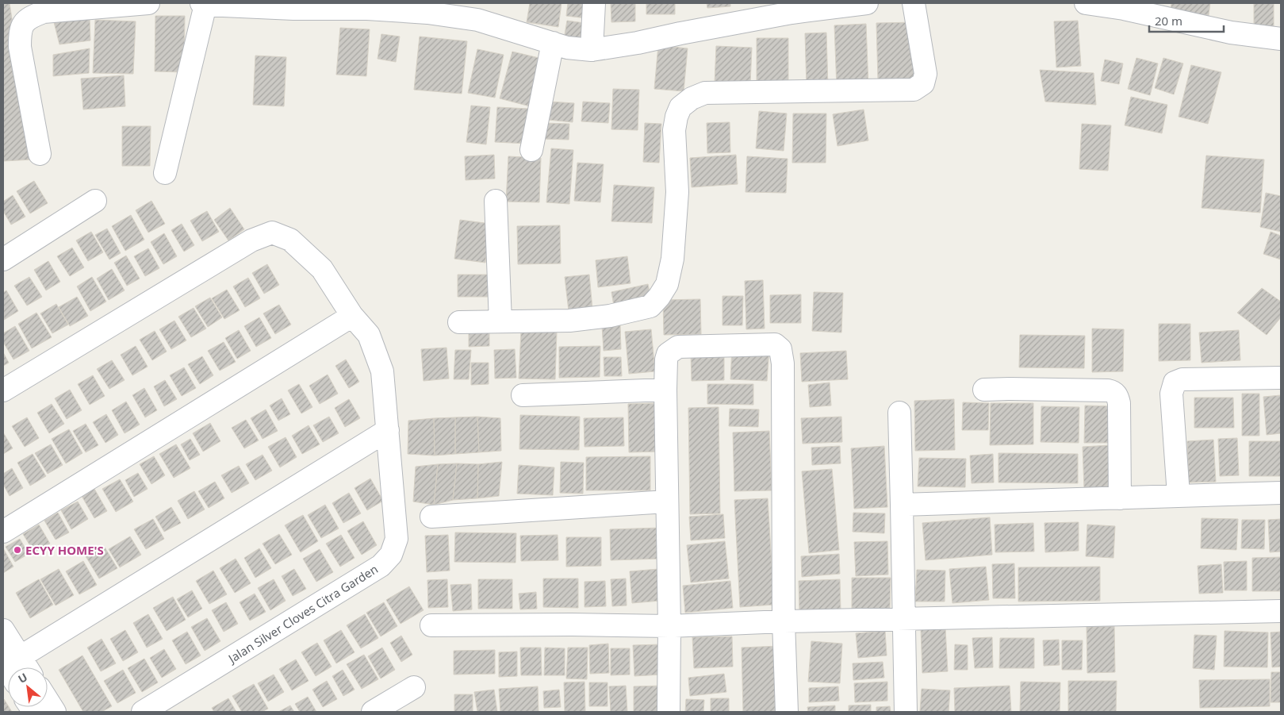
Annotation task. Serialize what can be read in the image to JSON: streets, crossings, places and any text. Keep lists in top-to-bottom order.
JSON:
{
  "streets": {
    "street": ["Jalan Silver Cloves Citra Garden"]
  },
  "places": ["ECYY HOME'S"],
  "scale_bar": "20 m",
  "north": "top left"
}
